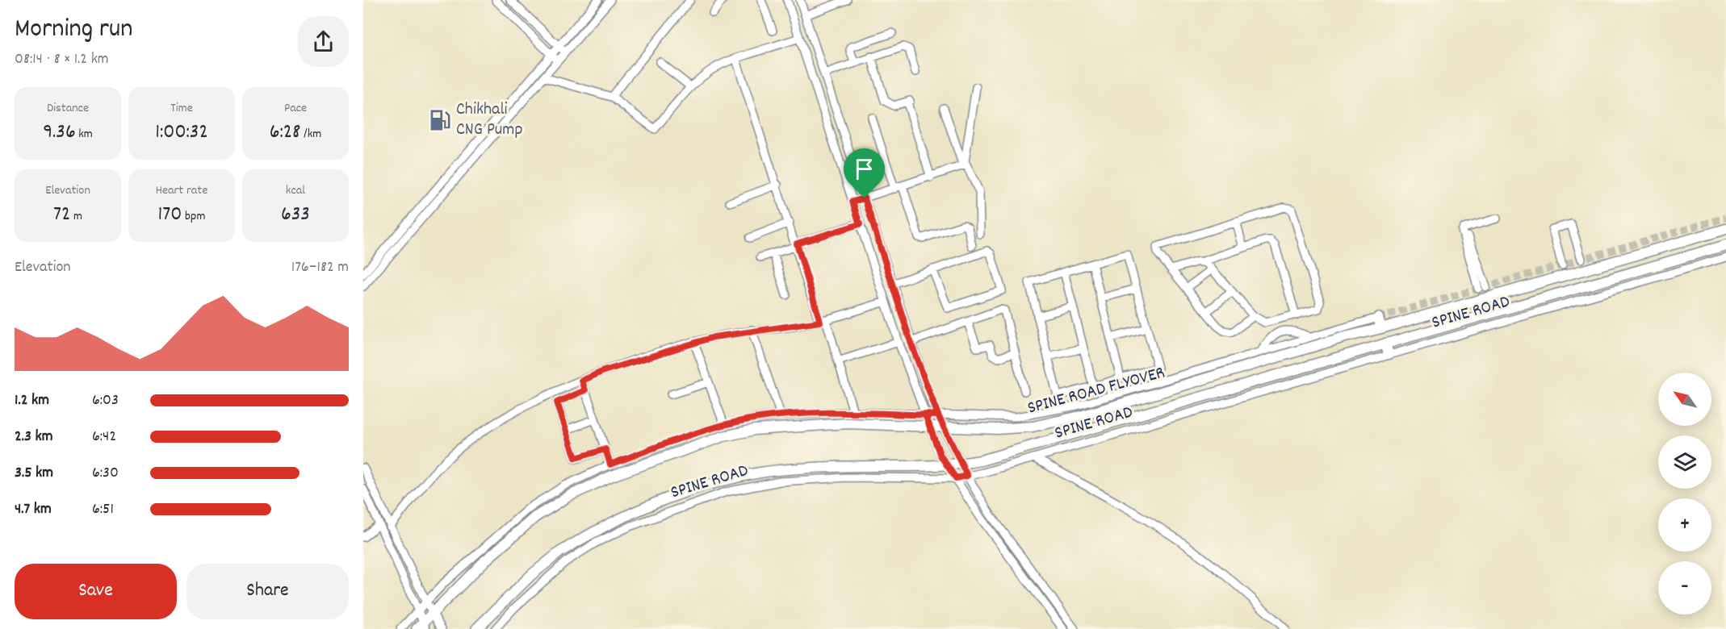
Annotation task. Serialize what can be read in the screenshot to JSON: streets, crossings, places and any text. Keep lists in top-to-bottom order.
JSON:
{
  "streets": {
    "main road": ["SPINE ROAD", "SPINE ROAD FLYOVER"]
  },
  "crossings": [
    ["SPINE ROAD", "SPINE ROAD FLYOVER"]
  ],
  "places": {
    "fuel station": ["Chikhali CNG Pump"]
  },
  "north": "top left",
  "page": {
    "heading": ["Morning run", "08:14 · 8 × 1.2 km"],
    "stats": [
      ["Distance", "9.36 km"],
      ["Time", "1:00:32"],
      ["Pace", "6:28 /km"],
      ["Elevation", "72 m"],
      ["Heart rate", "170 bpm"],
      ["kcal", "633"]
    ],
    "chart": ["Elevation", "176–182 m"],
    "map_buttons": ["+", "−"],
    "list": [
      {
        "name": "1.2 km",
        "note": "6:03"
      },
      {
        "name": "2.3 km",
        "note": "6:42"
      },
      {
        "name": "3.5 km",
        "note": "6:30"
      },
      {
        "name": "4.7 km",
        "note": "6:51"
      }
    ],
    "buttons": ["Save", "Share"]
  }
}
